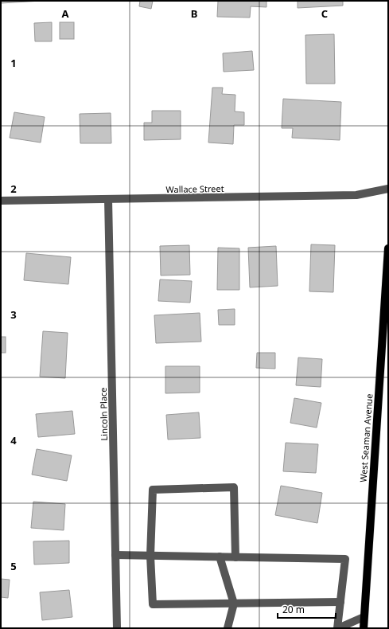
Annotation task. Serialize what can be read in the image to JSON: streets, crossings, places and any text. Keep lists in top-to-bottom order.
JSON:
{
  "streets": {
    "main road": ["West Seaman Avenue"],
    "street": ["Wallace Street", "Lincoln Place"]
  },
  "crossings": [
    ["Wallace Street", "Lincoln Place"]
  ],
  "scale_bar": "20 m",
  "grid": {
    "columns": ["A", "B", "C"],
    "rows": [
      "1",
      "2",
      "3",
      "4",
      "5"
    ]
  }
}
